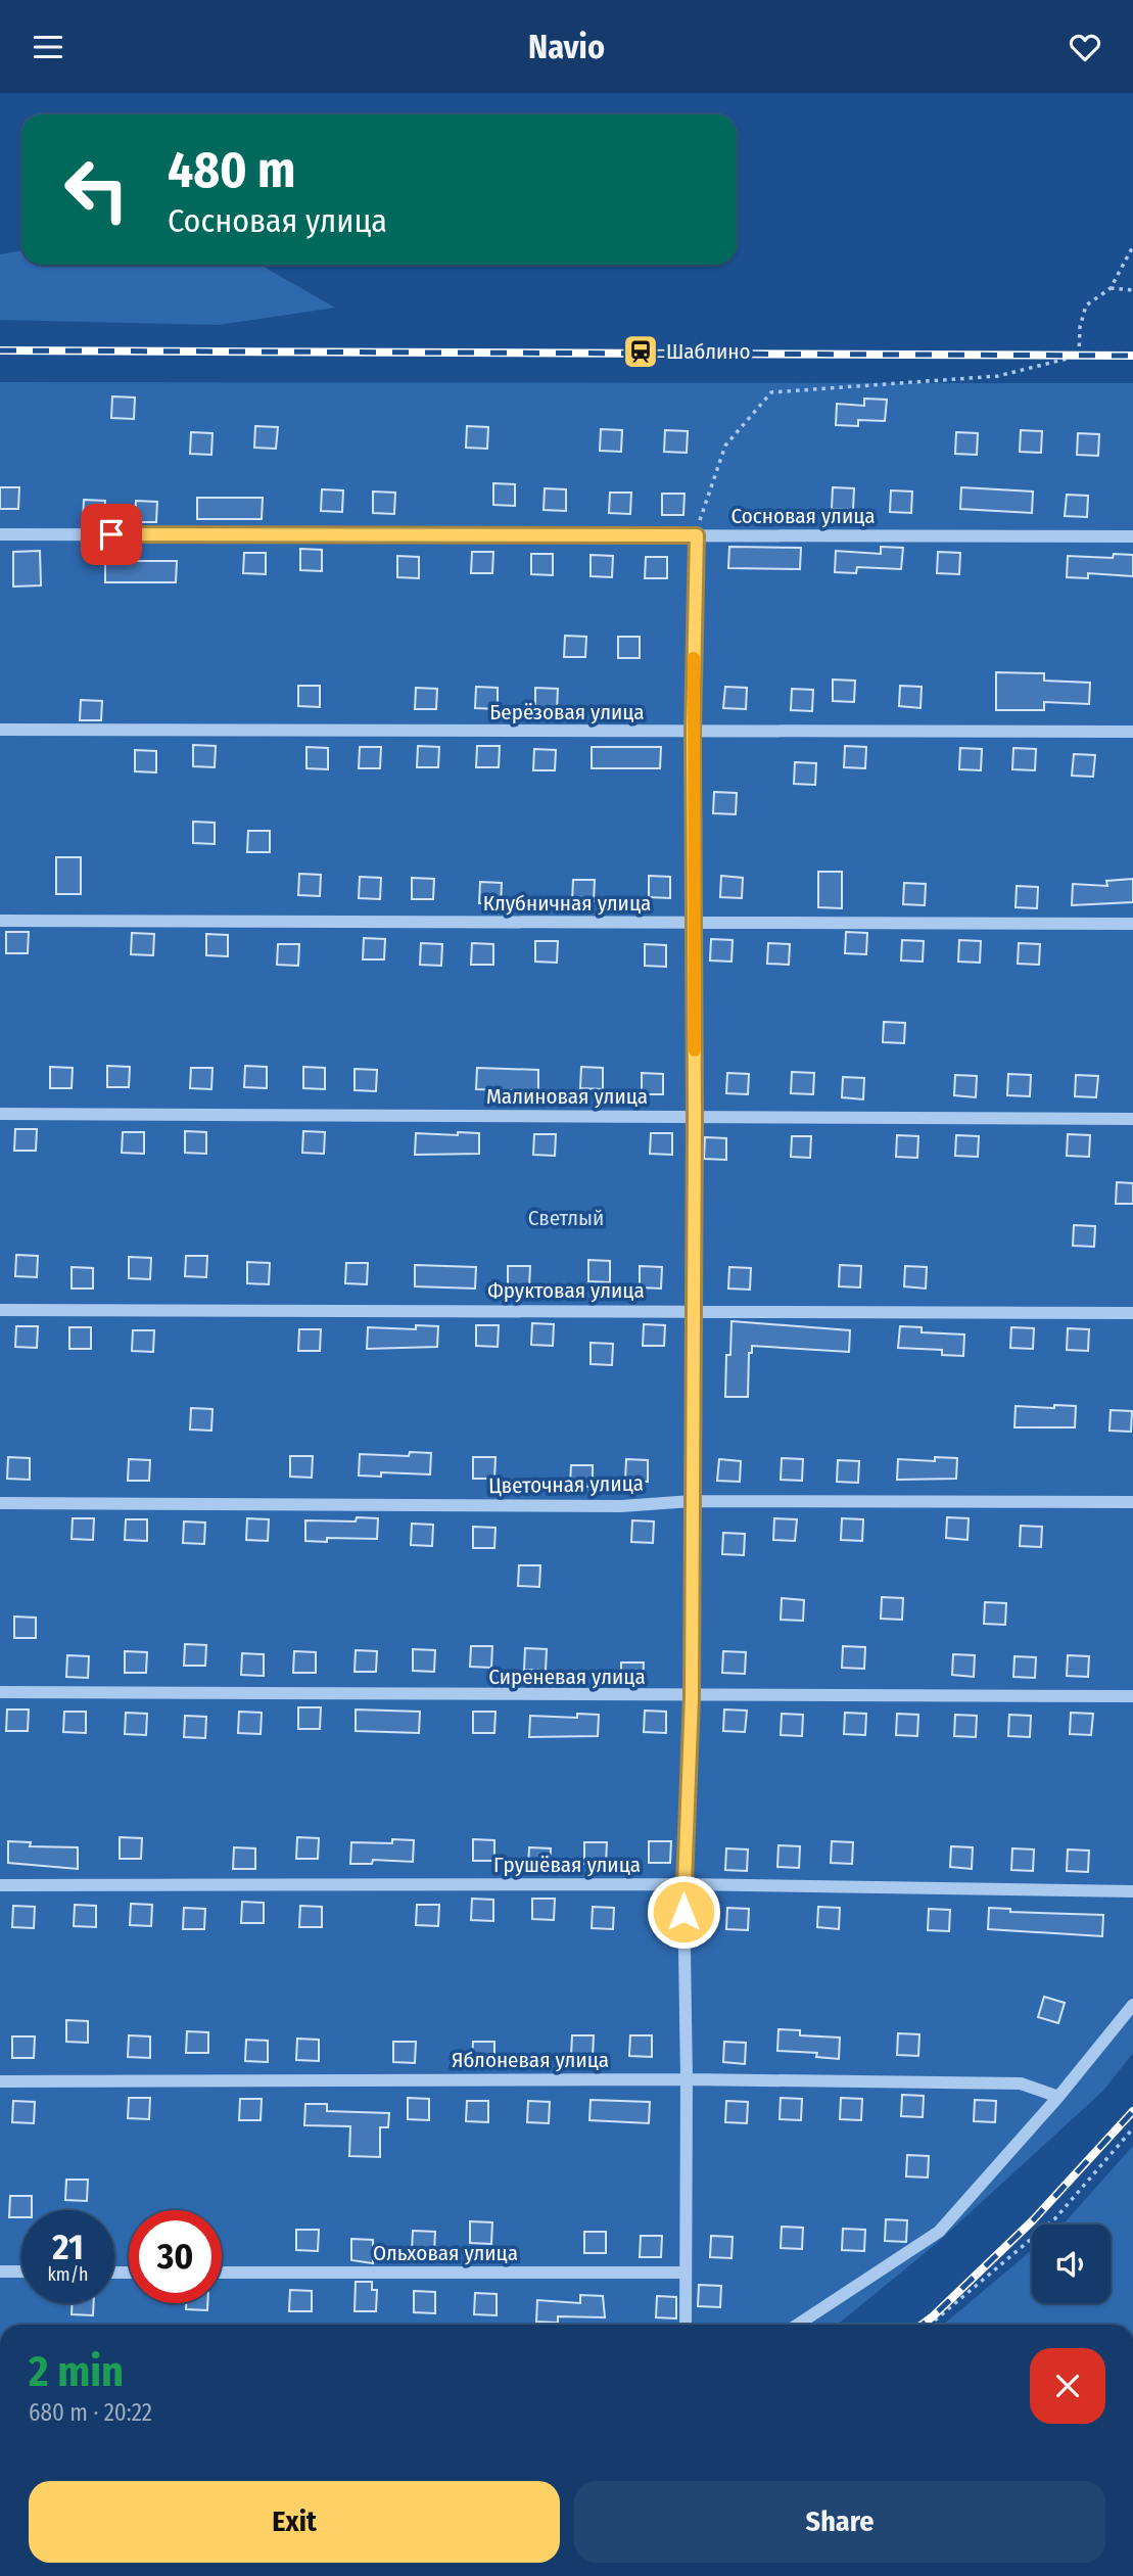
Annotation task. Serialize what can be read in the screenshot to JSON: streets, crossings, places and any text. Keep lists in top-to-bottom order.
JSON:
{
  "streets": {
    "street": [
      "Сосновая улица",
      "Берёзовая улица",
      "Клубничная улица",
      "Малиновая улица",
      "Фруктовая улица",
      "Цветочная улица",
      "Сиреневая улица",
      "Грушёвая улица",
      "Яблоневая улица",
      "Ольховая улица"
    ]
  },
  "parks": ["Светлый"],
  "places": {
    "station": ["Шаблино"]
  },
  "page": {
    "header": "Navio",
    "turn": ["480 m", "Сосновая улица"],
    "speed": "21 km/h",
    "limit": "30",
    "heading": ["2 min", "680 m · 20:22"],
    "buttons": ["Exit", "Share"]
  }
}
